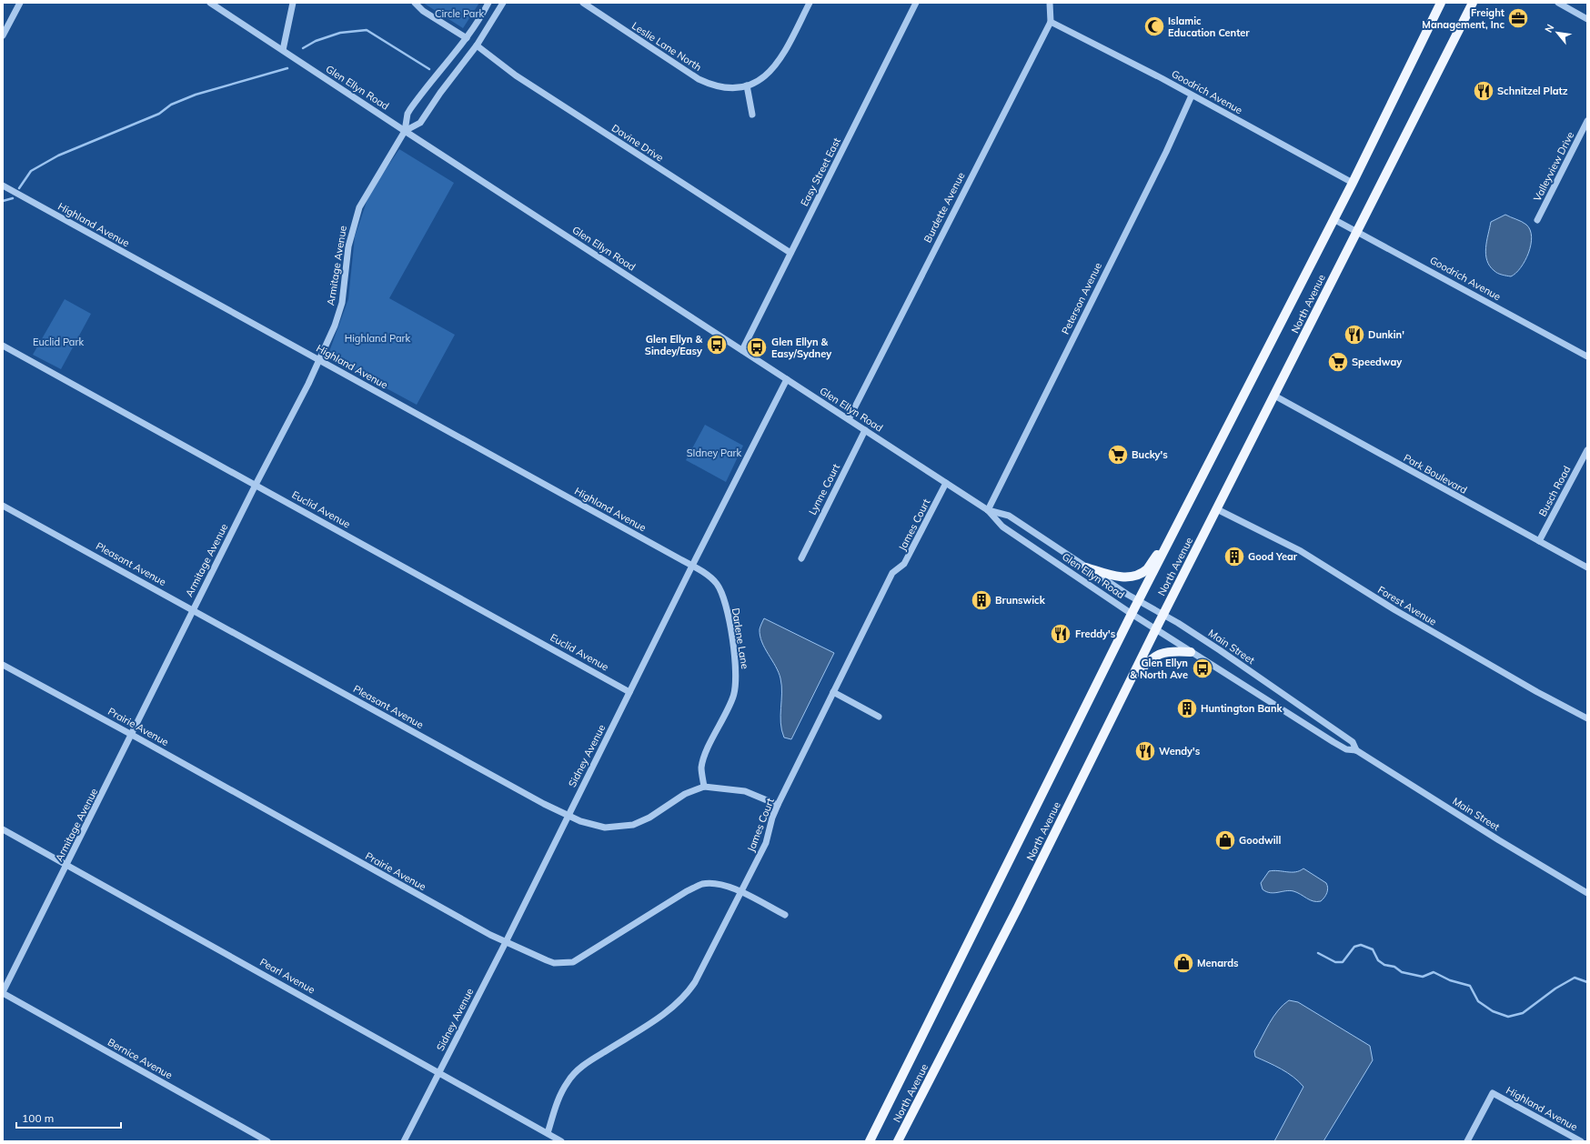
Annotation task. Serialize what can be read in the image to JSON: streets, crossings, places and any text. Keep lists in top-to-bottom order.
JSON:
{
  "streets": {
    "main road": ["North Avenue"],
    "street": [
      "Leslie Lane North",
      "Glen Ellyn Road",
      "Goodrich Avenue",
      "Davine Drive",
      "Valleyview Drive",
      "Easy Street East",
      "Burdette Avenue",
      "Highland Avenue",
      "Armitage Avenue",
      "Peterson Avenue",
      "Park Boulevard",
      "Lynne Court",
      "Busch Road",
      "Euclid Avenue",
      "James Court",
      "Pleasant Avenue",
      "Forest Avenue",
      "Darlene Lane",
      "Main Street",
      "Prairie Avenue",
      "Sidney Avenue",
      "Pearl Avenue",
      "Bernice Avenue"
    ]
  },
  "crossings": [
    ["Glen Ellyn Road", "Easy Street East"],
    ["Glen Ellyn Road", "Burdette Avenue"],
    ["Glen Ellyn Road", "Armitage Avenue"],
    ["Glen Ellyn Road", "Peterson Avenue"],
    ["Glen Ellyn Road", "North Avenue"],
    ["Glen Ellyn Road", "Lynne Court"],
    ["Glen Ellyn Road", "James Court"],
    ["Glen Ellyn Road", "Main Street"],
    ["Glen Ellyn Road", "Sidney Avenue"],
    ["Goodrich Avenue", "Burdette Avenue"],
    ["Goodrich Avenue", "Peterson Avenue"],
    ["Goodrich Avenue", "North Avenue"],
    ["Davine Drive", "Easy Street East"],
    ["Highland Avenue", "Armitage Avenue"],
    ["Highland Avenue", "Darlene Lane"],
    ["Highland Avenue", "Sidney Avenue"],
    ["Armitage Avenue", "Euclid Avenue"],
    ["Armitage Avenue", "Pleasant Avenue"],
    ["Armitage Avenue", "Prairie Avenue"],
    ["Armitage Avenue", "Pearl Avenue"],
    ["Armitage Avenue", "Bernice Avenue"],
    ["North Avenue", "Park Boulevard"],
    ["North Avenue", "Forest Avenue"],
    ["North Avenue", "Main Street"],
    ["Park Boulevard", "Busch Road"],
    ["Euclid Avenue", "Sidney Avenue"],
    ["James Court", "Pleasant Avenue"],
    ["James Court", "Prairie Avenue"],
    ["James Court", "Pearl Avenue"],
    ["Pleasant Avenue", "Darlene Lane"],
    ["Pleasant Avenue", "Sidney Avenue"],
    ["Darlene Lane", "Sidney Avenue"],
    ["Prairie Avenue", "Sidney Avenue"],
    ["Sidney Avenue", "Pearl Avenue"]
  ],
  "parks": [
    "Circle Park",
    "Highland Park",
    "Euclid Park",
    "SIdney Park"
  ],
  "places": {
    "office": ["Freight Management, Inc"],
    "mosque": ["Islamic Education Center"],
    "restaurant": [
      "Schnitzel Platz",
      "Dunkin'",
      "Freddy's",
      "Wendy's"
    ],
    "bus stop": ["Glen Ellyn & Sindey/Easy", "Glen Ellyn & Easy/Sydney", "Glen Ellyn & North Ave"],
    "supermarket": ["Speedway", "Bucky's"],
    "building": ["Good Year", "Brunswick", "Huntington Bank"],
    "shop": ["Goodwill", "Menards"]
  },
  "scale_bar": "100 m",
  "north": "top left"
}
